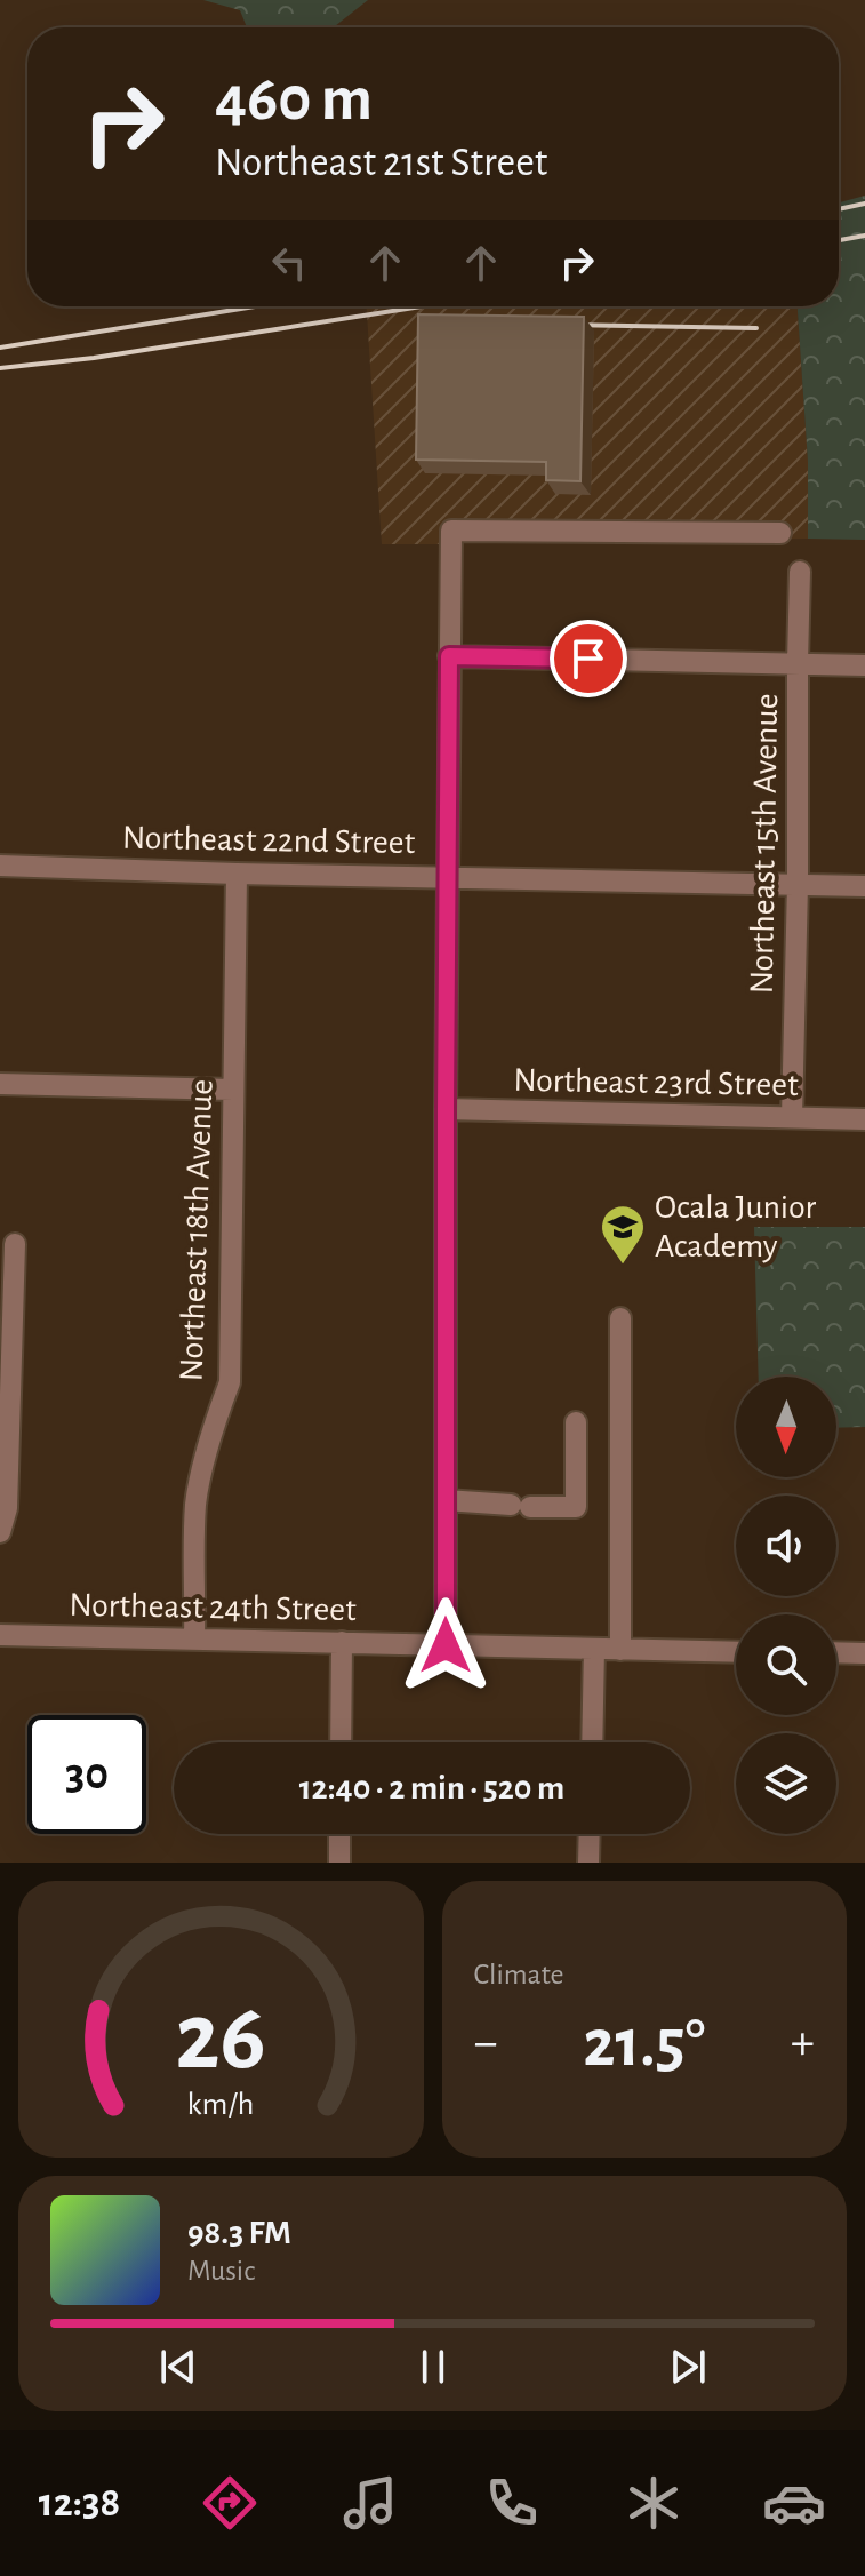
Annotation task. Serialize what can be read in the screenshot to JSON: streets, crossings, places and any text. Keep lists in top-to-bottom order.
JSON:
{
  "streets": {
    "street": [
      "Northeast 22nd Street",
      "Northeast 15th Avenue",
      "Northeast 23rd Street",
      "Northeast 18th Avenue",
      "Northeast 24th Street"
    ]
  },
  "crossings": [
    ["Northeast 22nd Street", "Northeast 15th Avenue"],
    ["Northeast 22nd Street", "Northeast 18th Avenue"],
    ["Northeast 15th Avenue", "Northeast 23rd Street"],
    ["Northeast 18th Avenue", "Northeast 24th Street"]
  ],
  "places": {
    "school or university": ["Ocala Junior Academy"]
  },
  "north": "bottom",
  "page": {
    "turn": ["460 m", "Northeast 21st Street"],
    "limit": "30",
    "trip": "12:40 · 2 min · 520 m",
    "tile": "Climate",
    "heat": ["−", "21.5°", "+"],
    "song": ["98.3 FM", "Music"],
    "tabs": "12:38",
    "gauge": ["26", "km/h"]
  }
}
